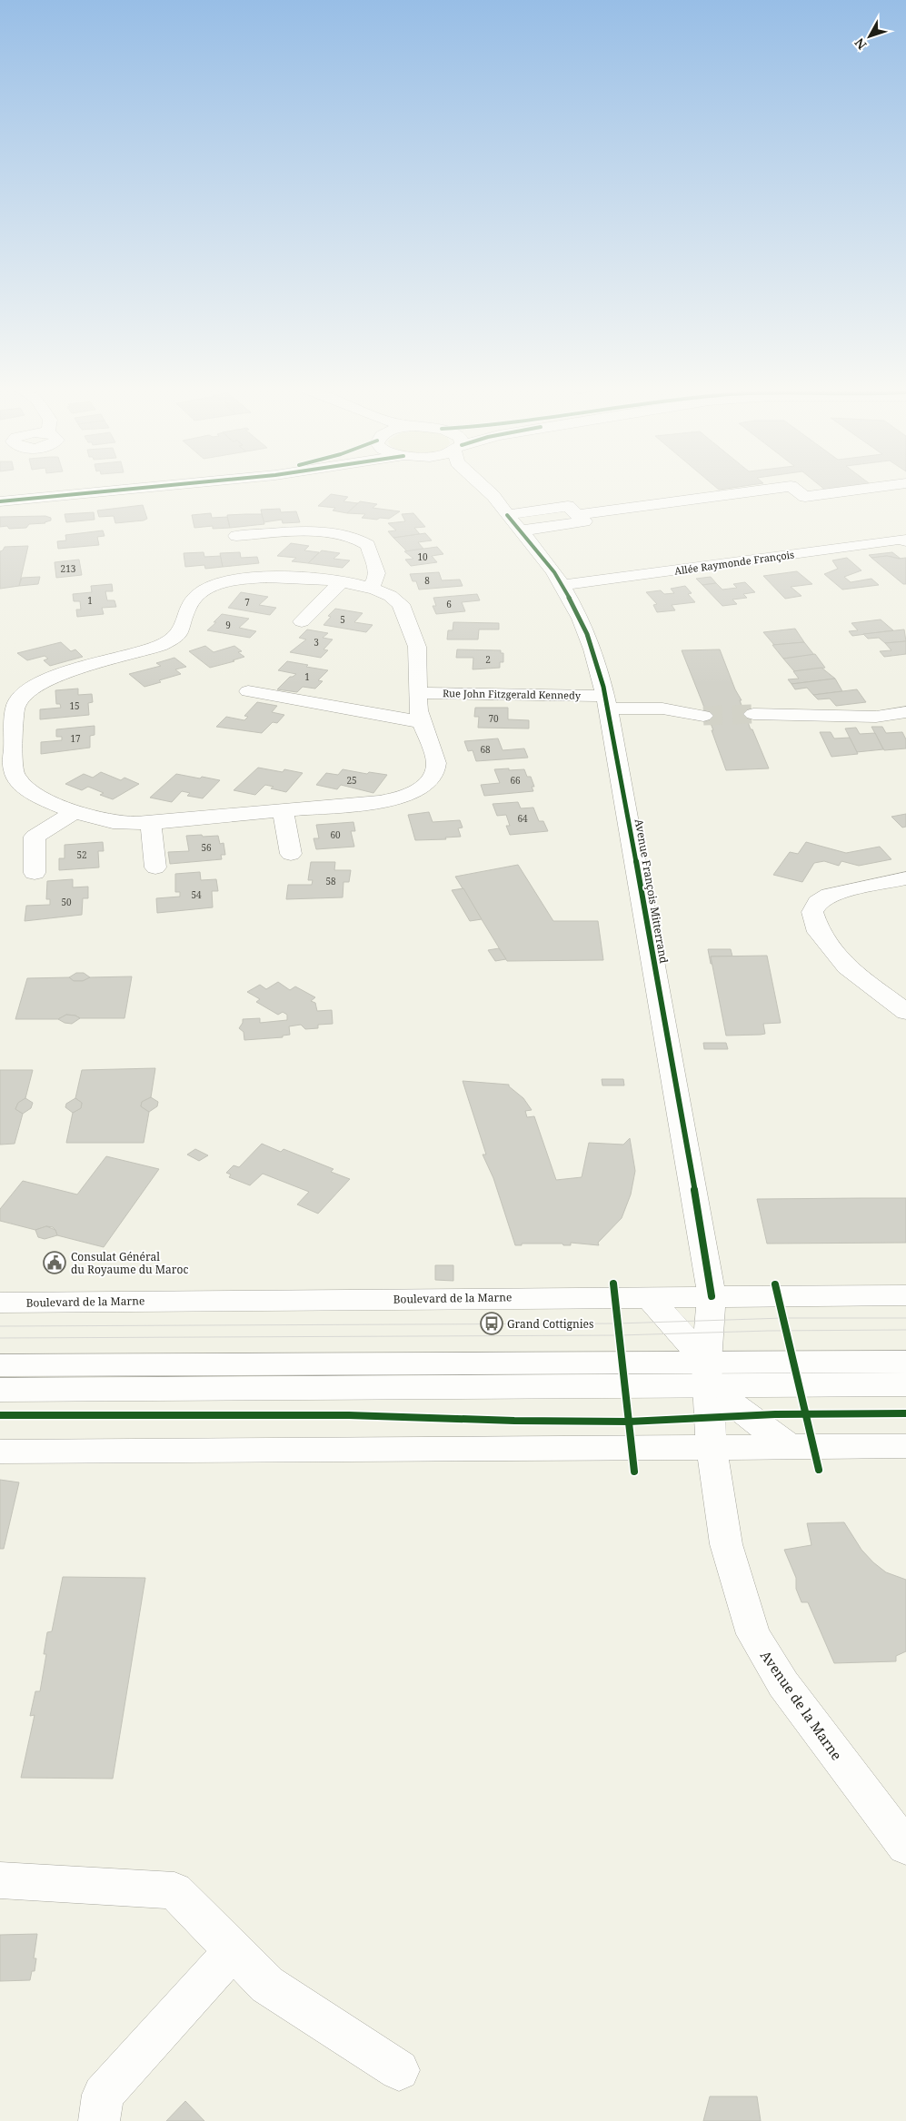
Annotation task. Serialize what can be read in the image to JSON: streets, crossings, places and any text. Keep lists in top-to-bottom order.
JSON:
{
  "streets": {
    "street": [
      "Allée Raymonde François",
      "Rue John Fitzgerald Kennedy",
      "Avenue François Mitterrand",
      "Boulevard de la Marne",
      "Avenue de la Marne"
    ]
  },
  "crossings": [
    ["Allée Raymonde François", "Avenue François Mitterrand"],
    ["Rue John Fitzgerald Kennedy", "Avenue François Mitterrand"],
    ["Avenue François Mitterrand", "Boulevard de la Marne"],
    ["Avenue François Mitterrand", "Avenue de la Marne"]
  ],
  "places": {
    "public building": ["Consulat Général du Royaume du Maroc"],
    "bus stop": ["Grand Cottignies"]
  },
  "house_numbers": [
    "10",
    "213",
    "8",
    "1",
    "7",
    "6",
    "5",
    "9",
    "3",
    "2",
    "1",
    "15",
    "70",
    "17",
    "68",
    "25",
    "66",
    "64",
    "60",
    "56",
    "52",
    "58",
    "54",
    "50"
  ],
  "north": "bottom left"
}
